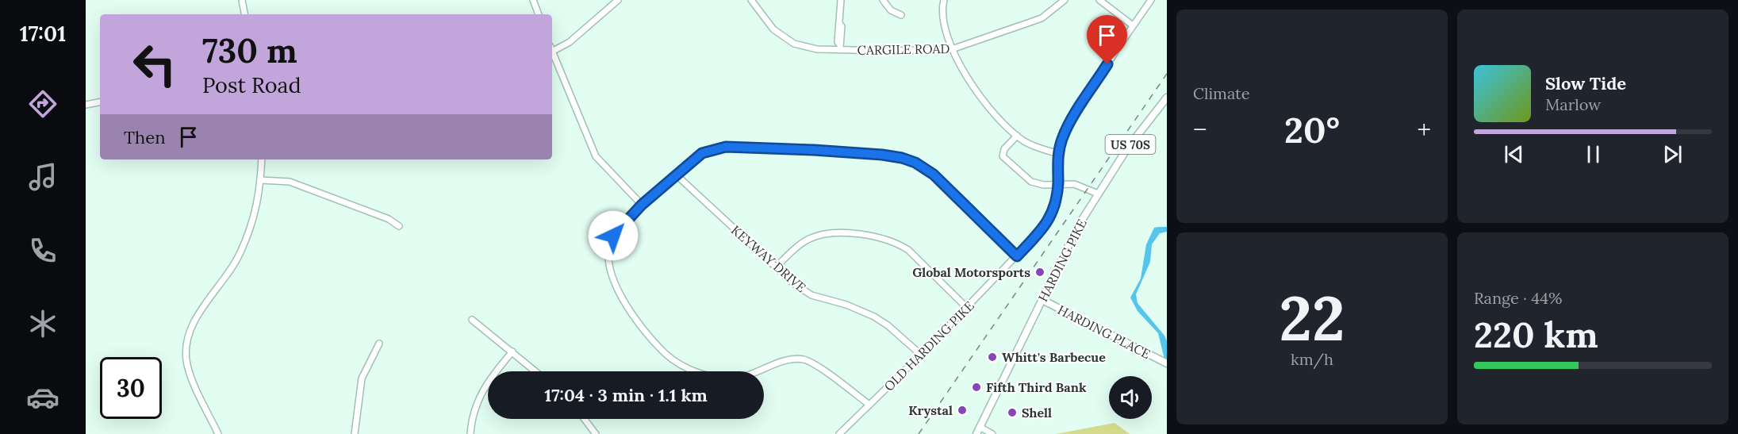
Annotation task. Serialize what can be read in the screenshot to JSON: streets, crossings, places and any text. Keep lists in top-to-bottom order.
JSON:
{
  "streets": {
    "main road": ["US 70S", "HARDING PIKE", "HARDING PLACE"],
    "street": ["CARGILE ROAD", "KEYWAY DRIVE", "OLD HARDING PIKE"]
  },
  "crossings": [
    ["KEYWAY DRIVE", "OLD HARDING PIKE"],
    ["HARDING PIKE", "HARDING PLACE"]
  ],
  "places": [
    "Global Motorsports",
    "Whitt's Barbecue",
    "Fifth Third Bank",
    "Krystal",
    "Shell"
  ],
  "page": {
    "tabs": "17:01",
    "tile": [
      "Climate",
      ["22", "km/h"],
      ["Range · 44%", "220 km"]
    ],
    "turn": ["730 m", "Post Road"],
    "song": ["Slow Tide", "Marlow"],
    "heat": ["−", "20°", "+"],
    "then": "Then",
    "limit": "30",
    "trip": "17:04 · 3 min · 1.1 km"
  }
}
